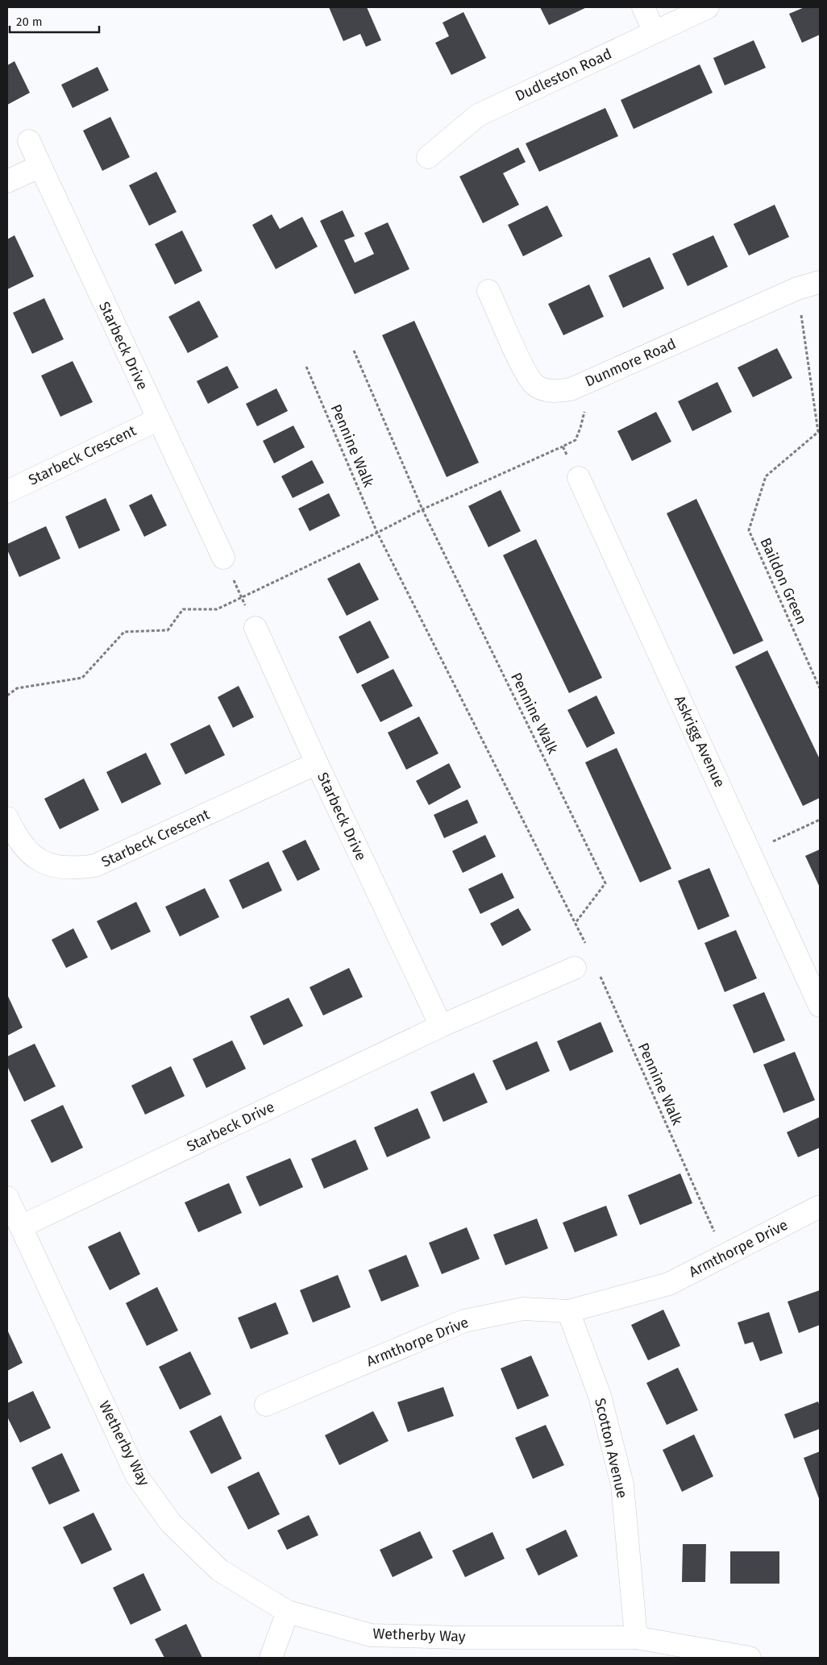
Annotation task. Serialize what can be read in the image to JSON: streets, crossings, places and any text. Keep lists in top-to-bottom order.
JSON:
{
  "streets": {
    "street": [
      "Dudleston Road",
      "Starbeck Drive",
      "Dunmore Road",
      "Starbeck Crescent",
      "Askrigg Avenue",
      "Armthorpe Drive",
      "Wetherby Way",
      "Scotton Avenue"
    ],
    "path": ["Pennine Walk", "Baildon Green"]
  },
  "crossings": [
    ["Starbeck Drive", "Starbeck Crescent"],
    ["Starbeck Drive", "Wetherby Way"],
    ["Dunmore Road", "Baildon Green"],
    ["Pennine Walk", "Armthorpe Drive"],
    ["Armthorpe Drive", "Scotton Avenue"],
    ["Wetherby Way", "Scotton Avenue"]
  ],
  "scale_bar": "20 m"
}
